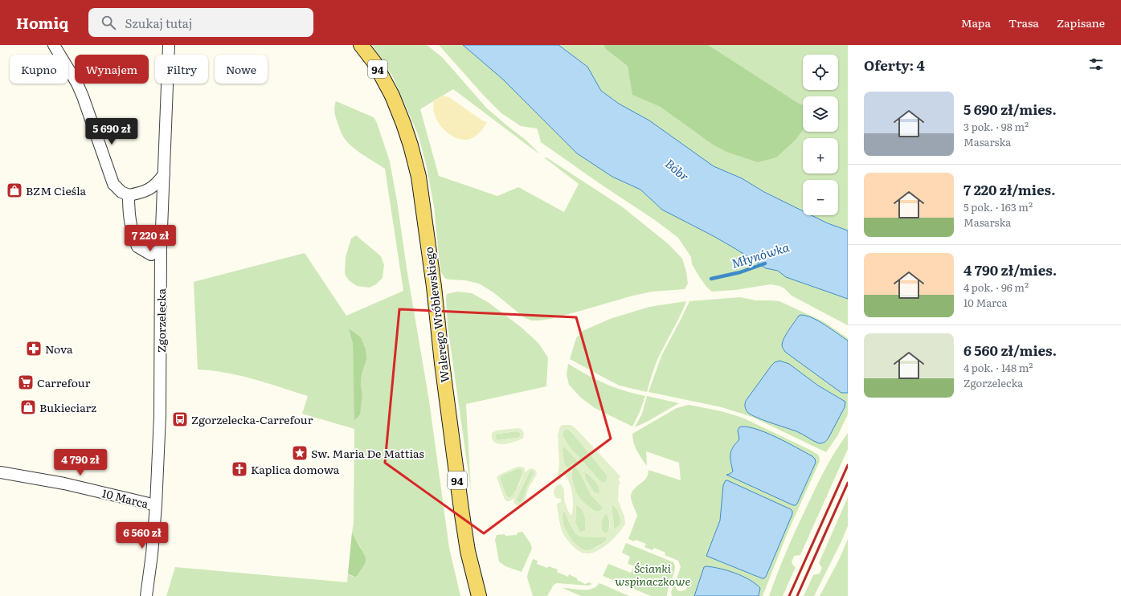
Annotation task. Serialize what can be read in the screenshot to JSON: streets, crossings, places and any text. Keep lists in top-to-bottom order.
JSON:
{
  "streets": {
    "main road": ["94", "Walerego Wróblewskiego"],
    "street": ["Zgorzelecka", "10 Marca"]
  },
  "crossings": [
    ["Zgorzelecka", "10 Marca"]
  ],
  "water": ["Bóbr", "Młynówka"],
  "parks": ["Ścianki wspinaczkowe"],
  "places": {
    "shop": ["BZM Cieśla", "Bukieciarz"],
    "pharmacy": ["Nova"],
    "supermarket": ["Carrefour"],
    "bus stop": ["Zgorzelecka-Carrefour"],
    "place": ["Sw. Maria De Mattias"],
    "church": ["Kaplica domowa"]
  },
  "page": {
    "header": "Homiq",
    "search": "Szukaj tutaj",
    "nav": ["Mapa", "Trasa", "Zapisane"],
    "heading": "Oferty: 4",
    "map_buttons": ["+", "−"],
    "chip": [
      "Kupno",
      "Wynajem",
      "Filtry",
      "Nowe"
    ],
    "list": [
      {
        "name": "5 690 zł/mies.",
        "note": "3 pok. · 98 m² · Masarska"
      },
      {
        "name": "7 220 zł/mies.",
        "note": "5 pok. · 163 m² · Masarska"
      },
      {
        "name": "4 790 zł/mies.",
        "note": "4 pok. · 96 m² · 10 Marca"
      },
      {
        "name": "6 560 zł/mies.",
        "note": "4 pok. · 148 m² · Zgorzelecka"
      }
    ],
    "price": [
      "5 690 zł",
      "7 220 zł",
      "4 790 zł",
      "6 560 zł"
    ]
  }
}
